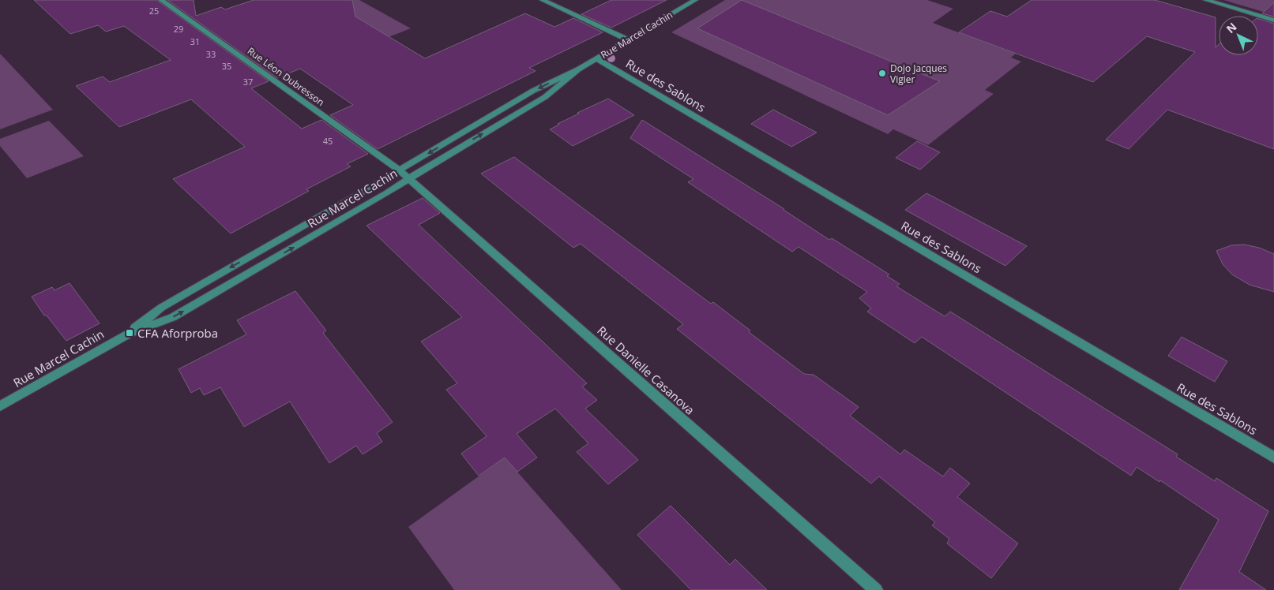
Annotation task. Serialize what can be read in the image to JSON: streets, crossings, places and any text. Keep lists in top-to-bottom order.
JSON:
{
  "streets": {
    "street": [
      "Rue Marcel Cachin",
      "Rue Léon Dubresson",
      "Rue des Sablons",
      "Rue Danielle Casanova"
    ]
  },
  "crossings": [
    ["Rue Marcel Cachin", "Rue Léon Dubresson"],
    ["Rue Marcel Cachin", "Rue des Sablons"],
    ["Rue Marcel Cachin", "Rue Danielle Casanova"],
    ["Rue Léon Dubresson", "Rue Danielle Casanova"]
  ],
  "places": {
    "other": ["Dojo Jacques Vigier"],
    "transit": ["CFA Aforproba"]
  },
  "house_numbers": [
    "25",
    "29",
    "31",
    "33",
    "35",
    "37",
    "45"
  ],
  "north": "top left"
}
